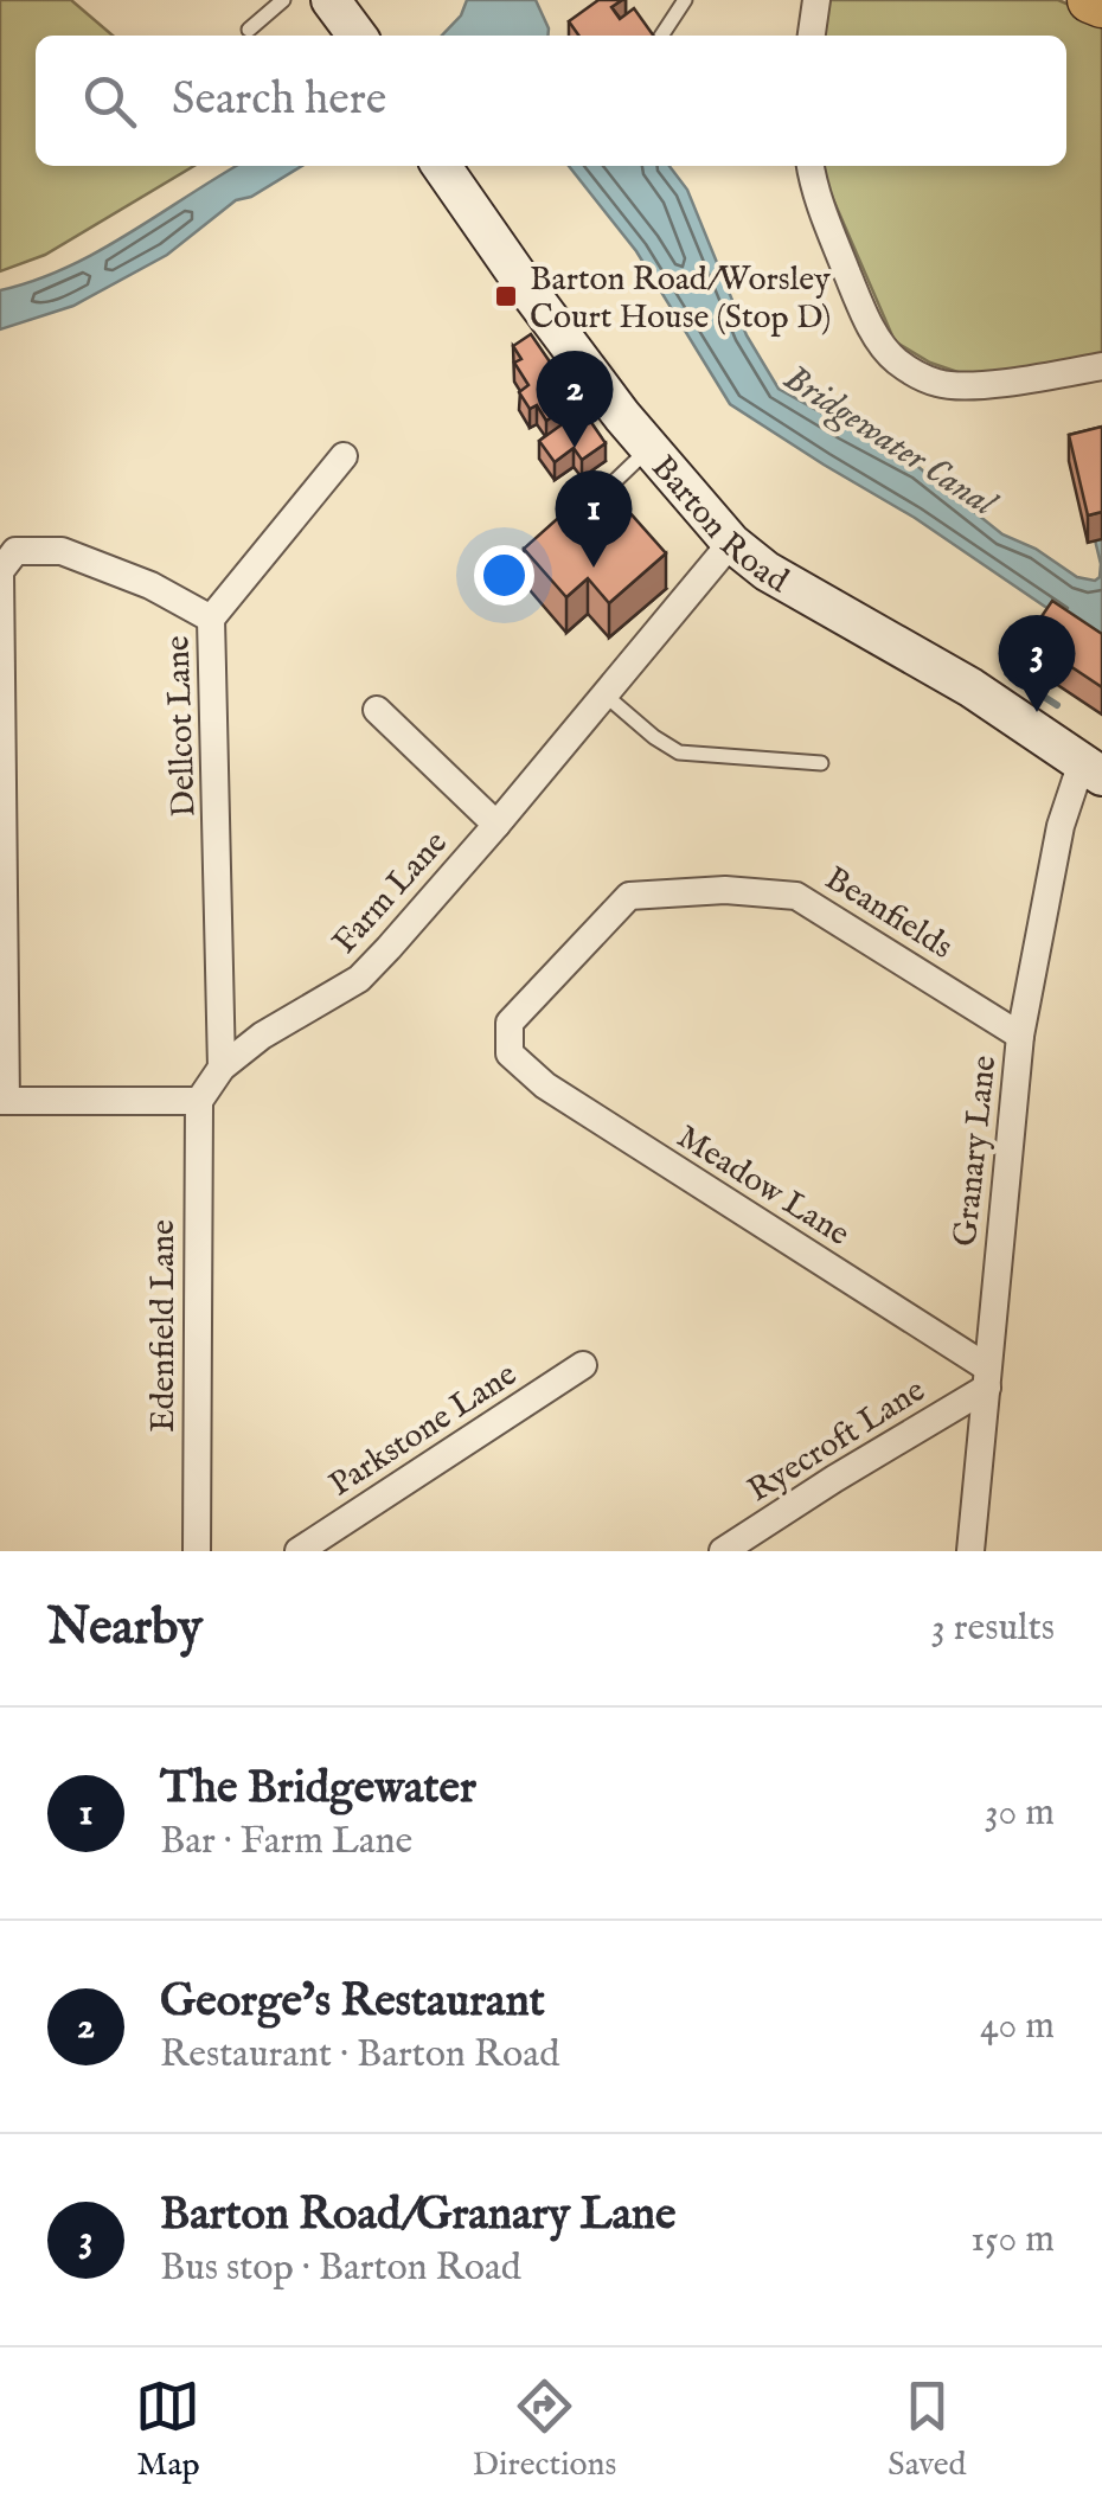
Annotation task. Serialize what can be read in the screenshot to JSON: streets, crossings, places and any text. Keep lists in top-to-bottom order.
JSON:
{
  "streets": {
    "main road": ["Barton Road"],
    "street": [
      "Dellcot Lane",
      "Farm Lane",
      "Beanfields",
      "Granary Lane",
      "Meadow Lane",
      "Edenfield Lane",
      "Parkstone Lane",
      "Ryecroft Lane"
    ]
  },
  "crossings": [
    ["Barton Road", "Farm Lane"],
    ["Barton Road", "Granary Lane"],
    ["Dellcot Lane", "Farm Lane"],
    ["Farm Lane", "Edenfield Lane"],
    ["Beanfields", "Granary Lane"],
    ["Beanfields", "Meadow Lane"],
    ["Granary Lane", "Meadow Lane"],
    ["Granary Lane", "Ryecroft Lane"],
    ["Meadow Lane", "Ryecroft Lane"]
  ],
  "water": ["Bridgewater Canal"],
  "places": {
    "transit": ["Barton Road/Worsley Court House (Stop D)"]
  },
  "page": {
    "search": "Search here",
    "pins": ["2", "1", "3"],
    "heading": ["Nearby", "3 results"],
    "list": [
      {
        "mark": "1",
        "name": "The Bridgewater",
        "note": "Bar · Farm Lane",
        "value": "30 m"
      },
      {
        "mark": "2",
        "name": "George’s Restaurant",
        "note": "Restaurant · Barton Road",
        "value": "40 m"
      },
      {
        "mark": "3",
        "name": "Barton Road/Granary Lane",
        "note": "Bus stop · Barton Road",
        "value": "150 m"
      }
    ],
    "nav": ["Map", "Directions", "Saved"]
  }
}
